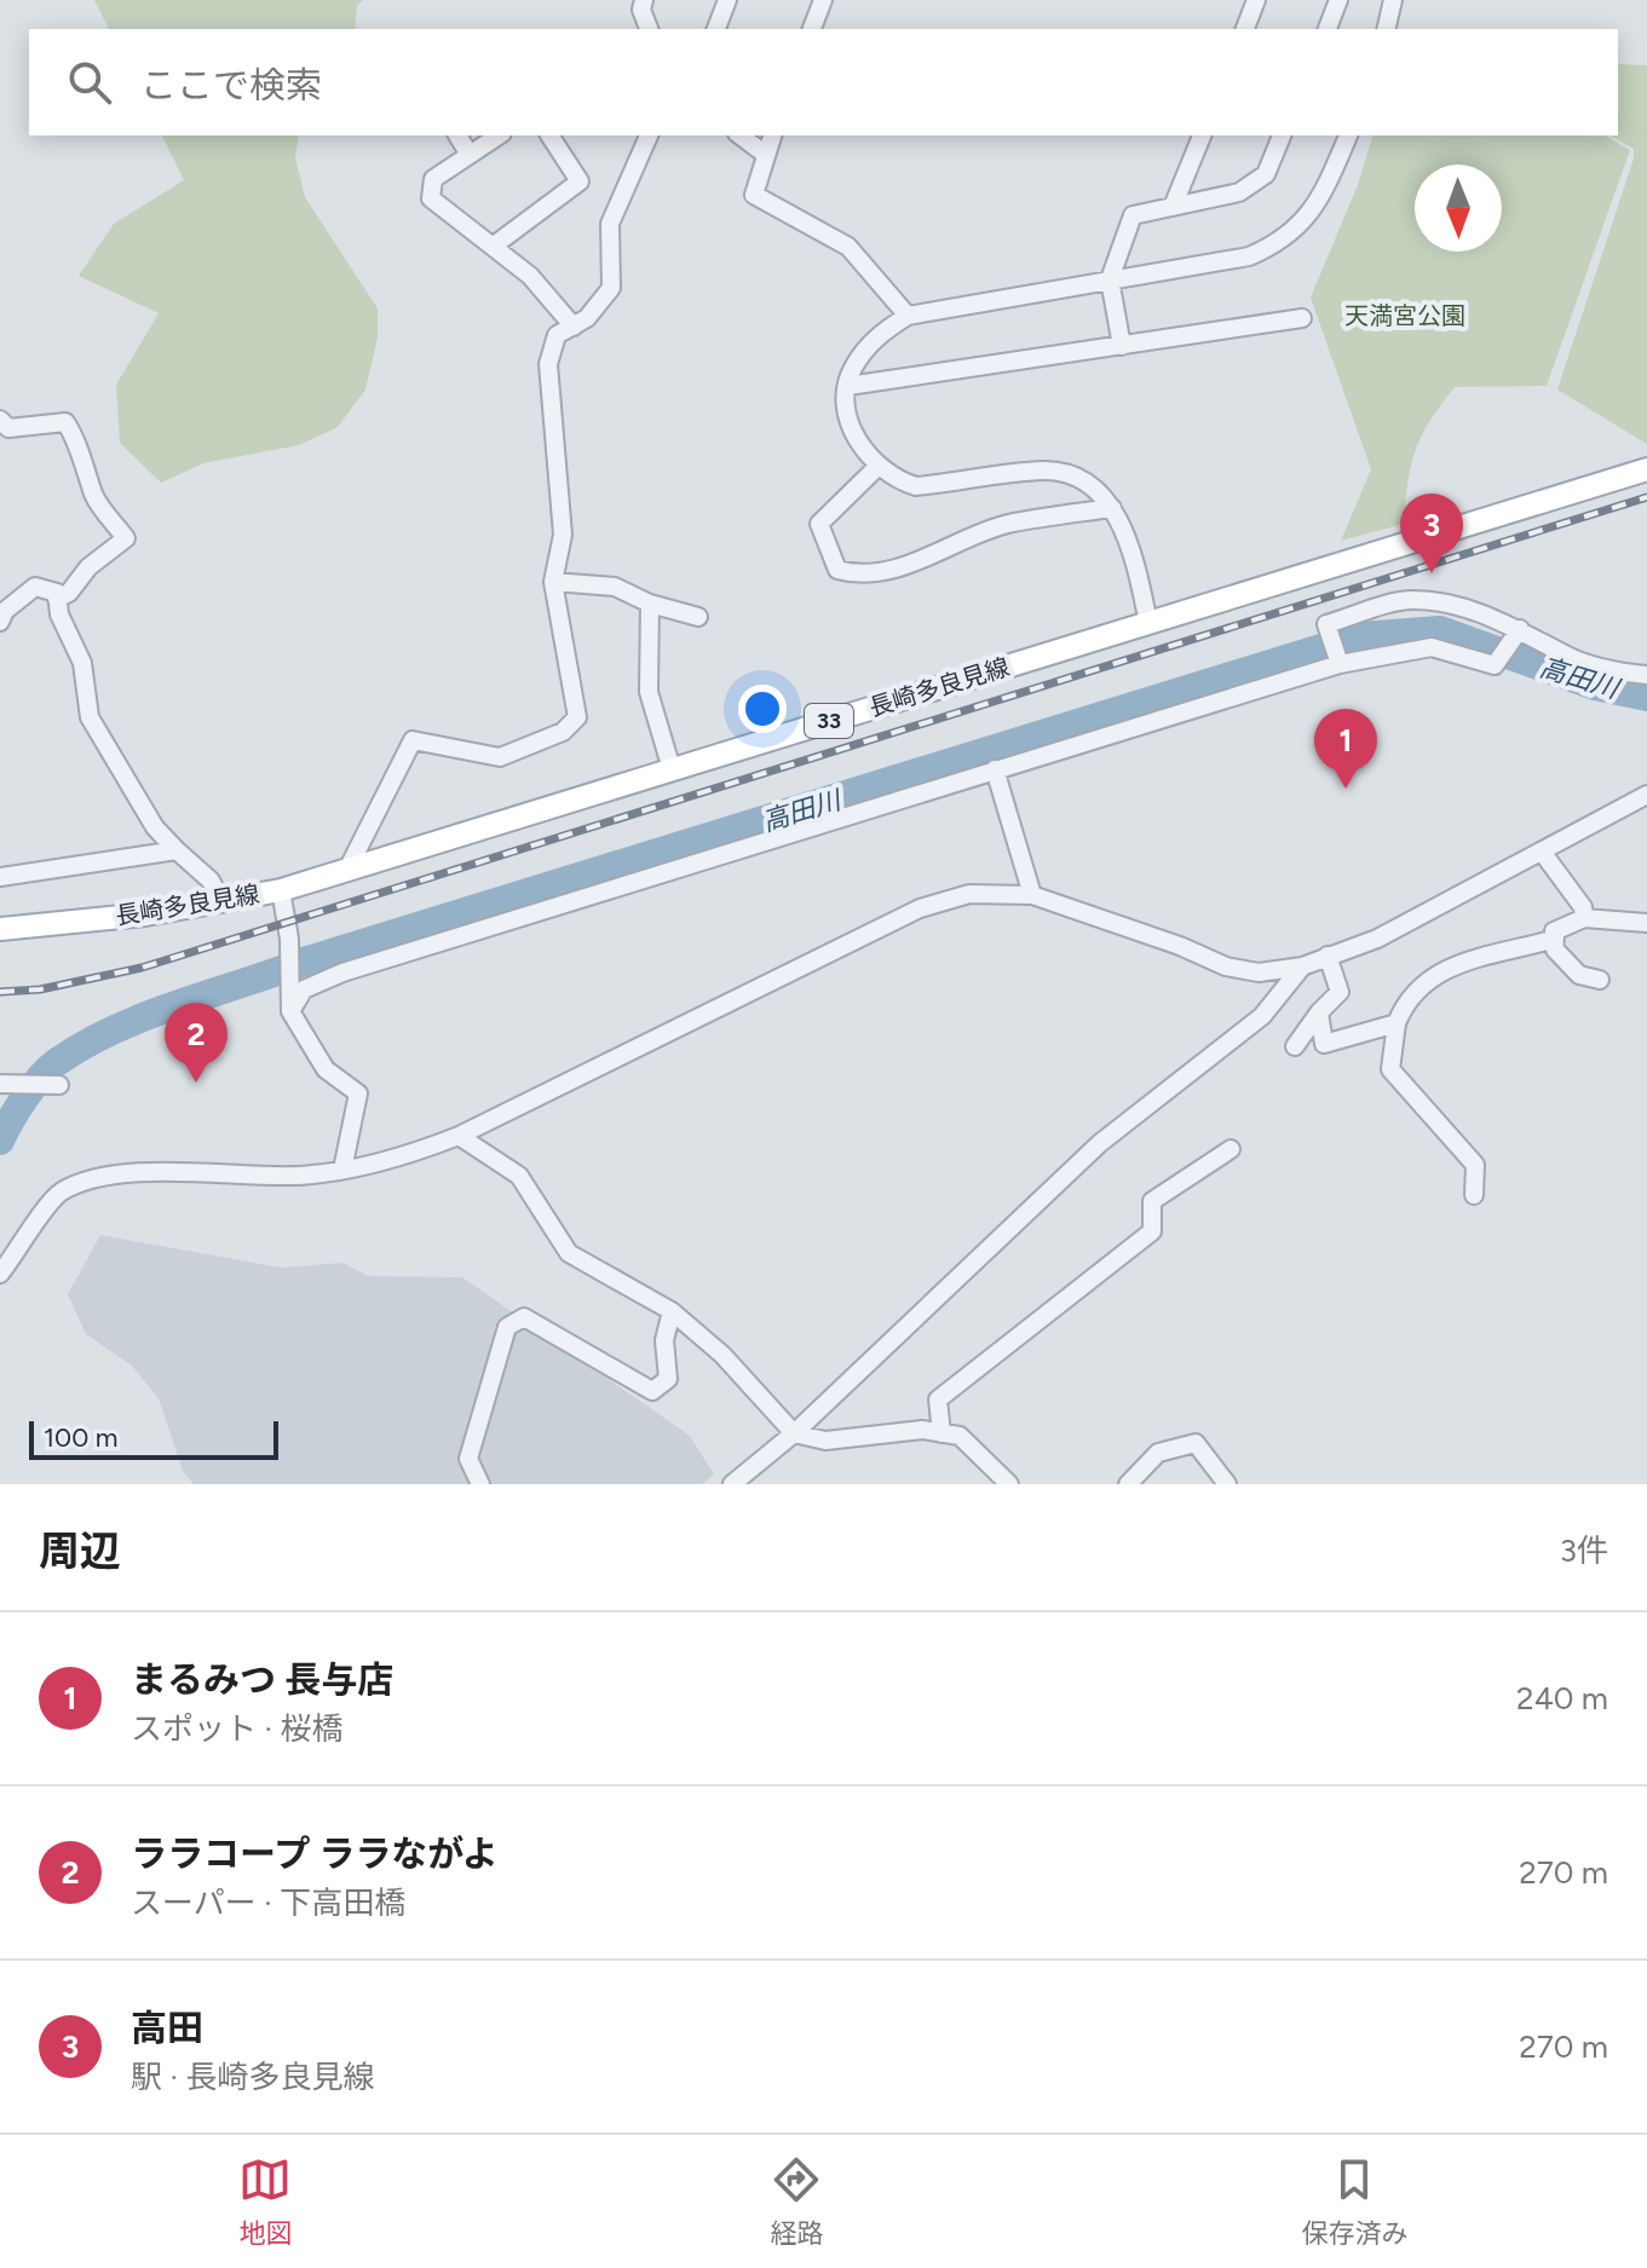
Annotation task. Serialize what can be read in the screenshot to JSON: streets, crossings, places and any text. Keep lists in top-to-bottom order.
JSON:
{
  "streets": {
    "main road": ["長崎多良見線", "33"]
  },
  "water": ["高田川"],
  "parks": ["天満宮公園"],
  "scale_bar": "100 m",
  "north": "bottom",
  "page": {
    "search": "ここで検索",
    "pins": ["3", "1", "2"],
    "scale": "100 m",
    "heading": ["周辺", "3件"],
    "list": [
      {
        "mark": "1",
        "name": "まるみつ 長与店",
        "note": "スポット · 桜橋",
        "value": "240 m"
      },
      {
        "mark": "2",
        "name": "ララコープ ララながよ",
        "note": "スーパー · 下高田橋",
        "value": "270 m"
      },
      {
        "mark": "3",
        "name": "高田",
        "note": "駅 · 長崎多良見線",
        "value": "270 m"
      }
    ],
    "nav": ["地図", "経路", "保存済み"]
  }
}
